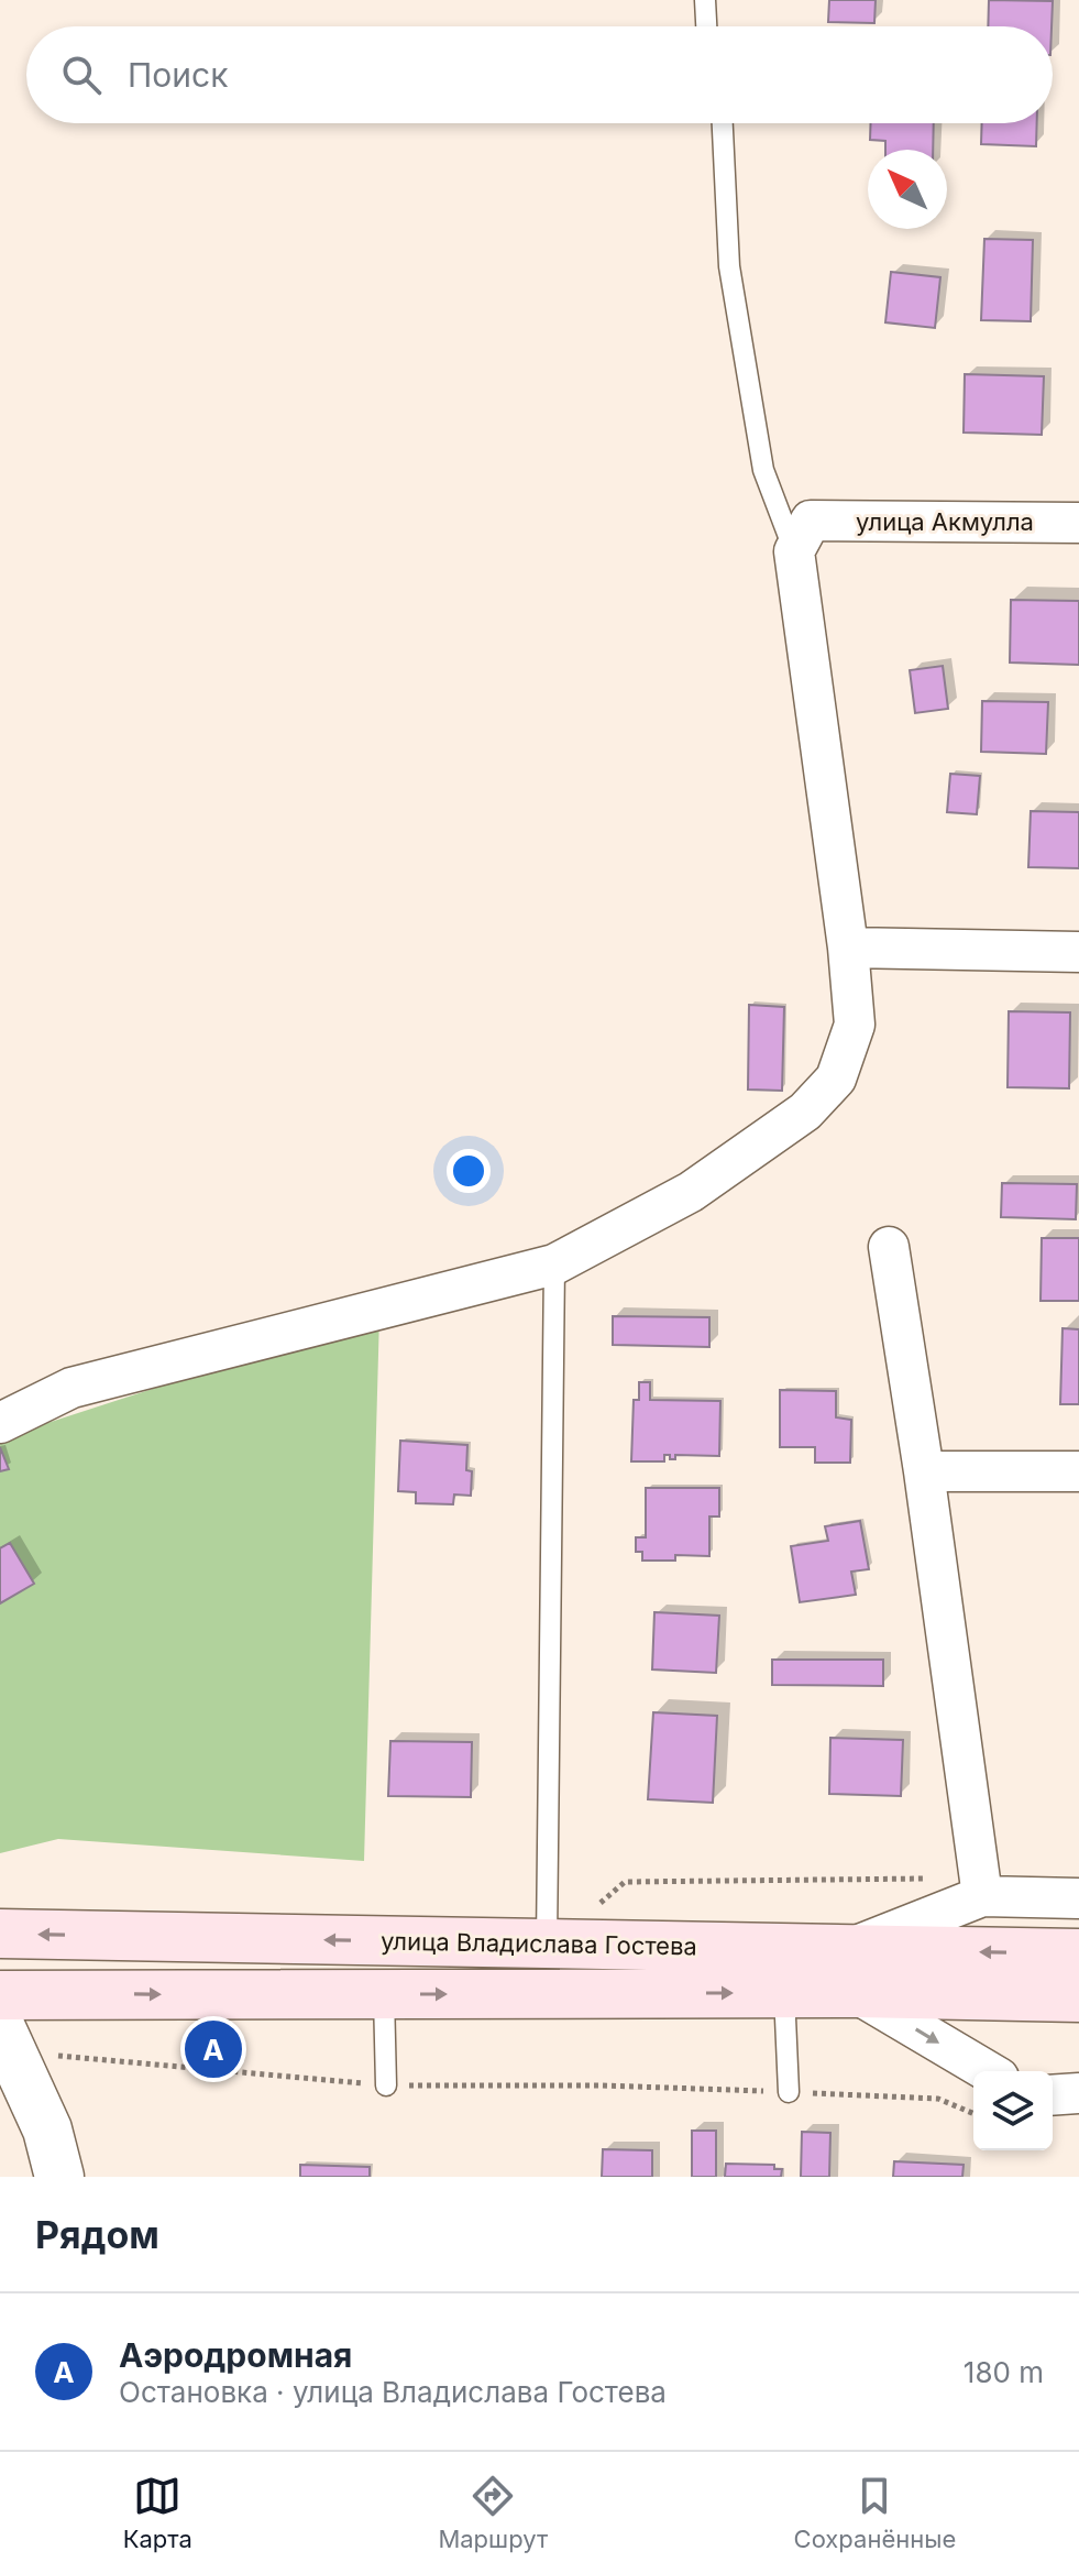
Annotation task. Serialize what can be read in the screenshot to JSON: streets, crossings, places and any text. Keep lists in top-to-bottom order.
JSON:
{
  "streets": {
    "main road": ["улица Владислава Гостева"],
    "street": ["улица Акмулла"]
  },
  "north": "top left",
  "page": {
    "search": "Поиск",
    "pins": "A",
    "heading": "Рядом",
    "list": [
      {
        "mark": "A",
        "name": "Аэродромная",
        "note": "Остановка · улица Владислава Гостева",
        "value": "180 m"
      }
    ],
    "nav": ["Карта", "Маршрут", "Сохранённые"]
  }
}
